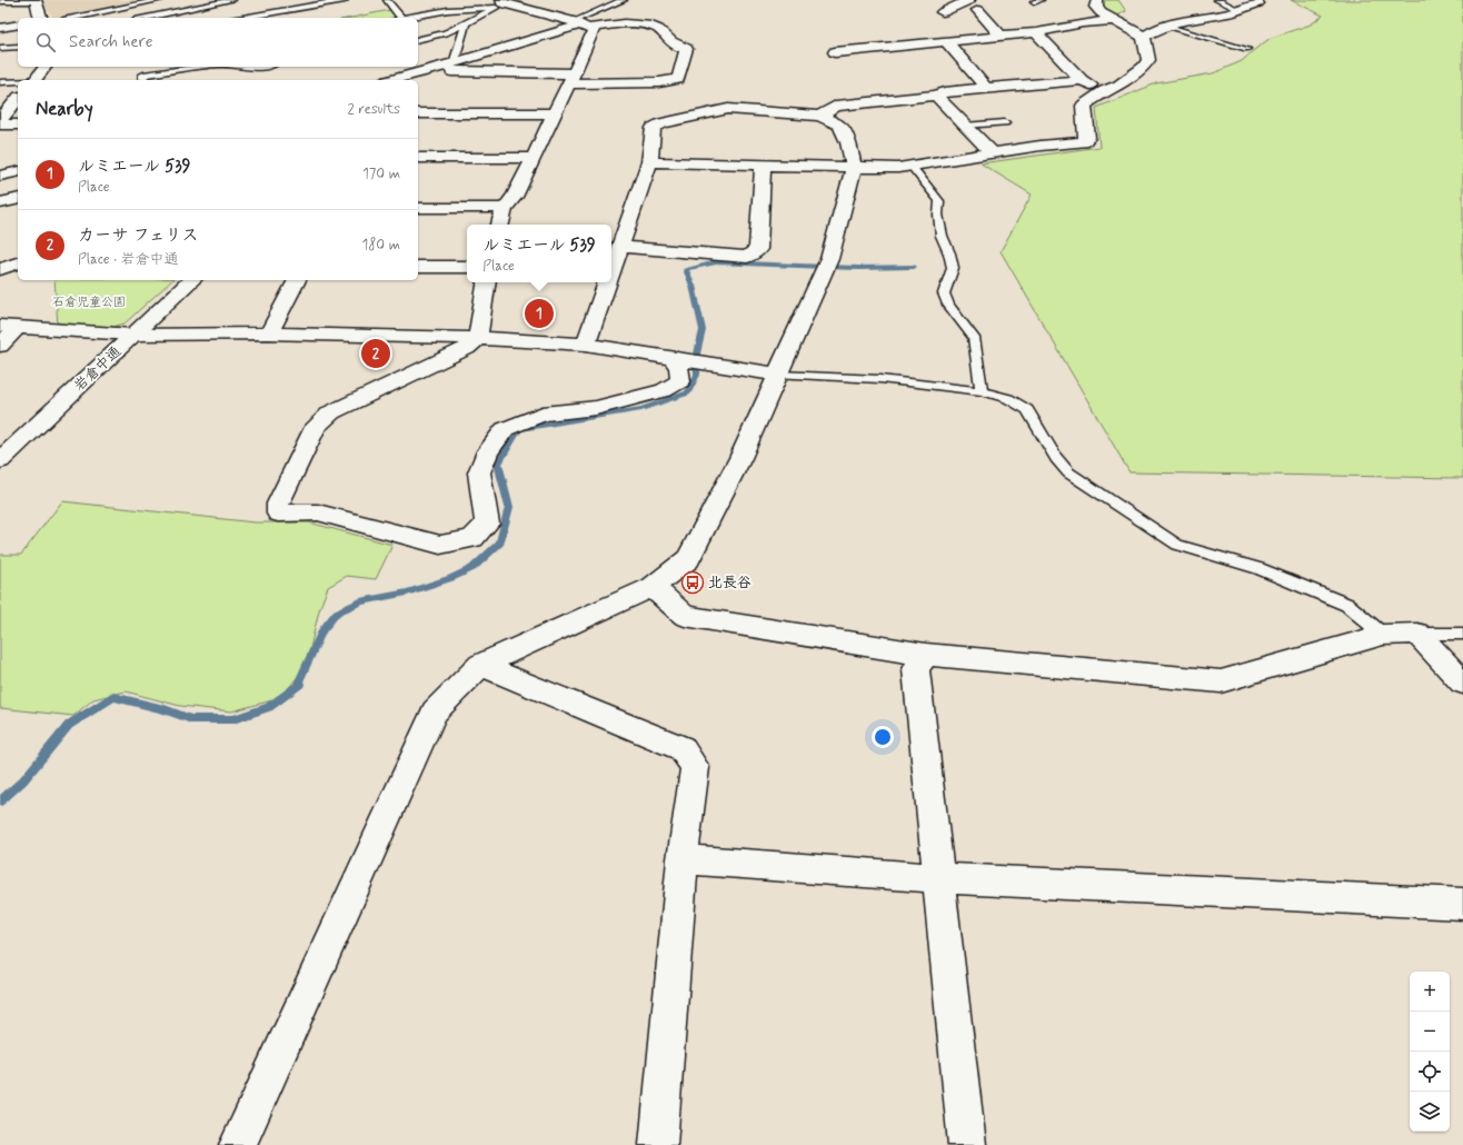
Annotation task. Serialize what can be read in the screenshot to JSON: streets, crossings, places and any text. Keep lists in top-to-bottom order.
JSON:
{
  "streets": {
    "street": ["岩倉中通"]
  },
  "parks": ["石倉児童公園"],
  "places": {
    "bus stop": ["北長谷"]
  },
  "page": {
    "search": "Search here",
    "heading": ["Nearby", "2 results"],
    "list": [
      {
        "mark": "1",
        "name": "ルミエール 539",
        "note": "Place",
        "value": "170 m"
      },
      {
        "mark": "2",
        "name": "カーサ フェリス",
        "note": "Place · 岩倉中通",
        "value": "180 m"
      }
    ],
    "popup": ["ルミエール 539", "Place"],
    "pins": ["1", "2"],
    "map_buttons": ["+", "−"]
  }
}
